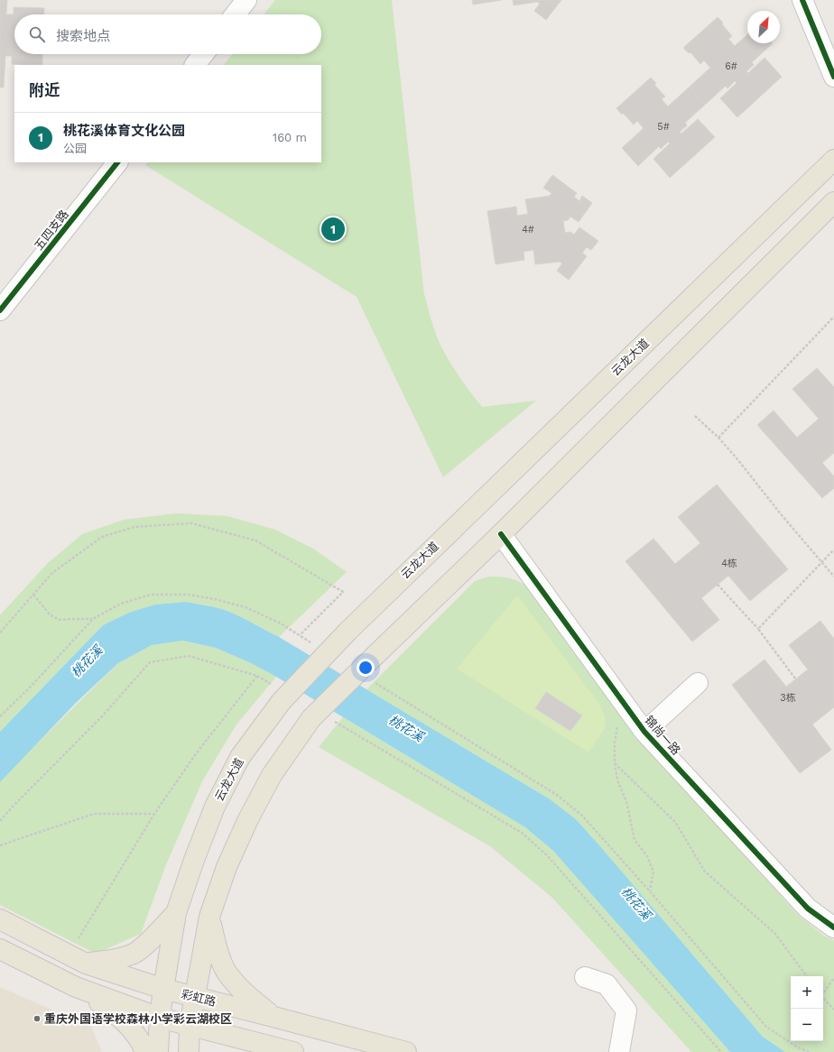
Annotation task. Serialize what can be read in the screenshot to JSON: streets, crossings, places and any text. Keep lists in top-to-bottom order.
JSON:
{
  "streets": {
    "main road": ["云龙大道", "彩虹路"],
    "street": ["五四支路", "锦尚一路"]
  },
  "crossings": [
    ["云龙大道", "彩虹路"]
  ],
  "water": ["桃花溪"],
  "places": ["重庆外国语学校森林小学彩云湖校区"],
  "house_numbers": [
    "6#",
    "5#",
    "4#",
    "4栋",
    "3栋"
  ],
  "north": "top right",
  "page": {
    "search": "搜索地点",
    "heading": "附近",
    "list": [
      {
        "mark": "1",
        "name": "桃花溪体育文化公园",
        "note": "公园",
        "value": "160 m"
      }
    ],
    "pins": "1",
    "map_buttons": ["+", "−"]
  }
}
